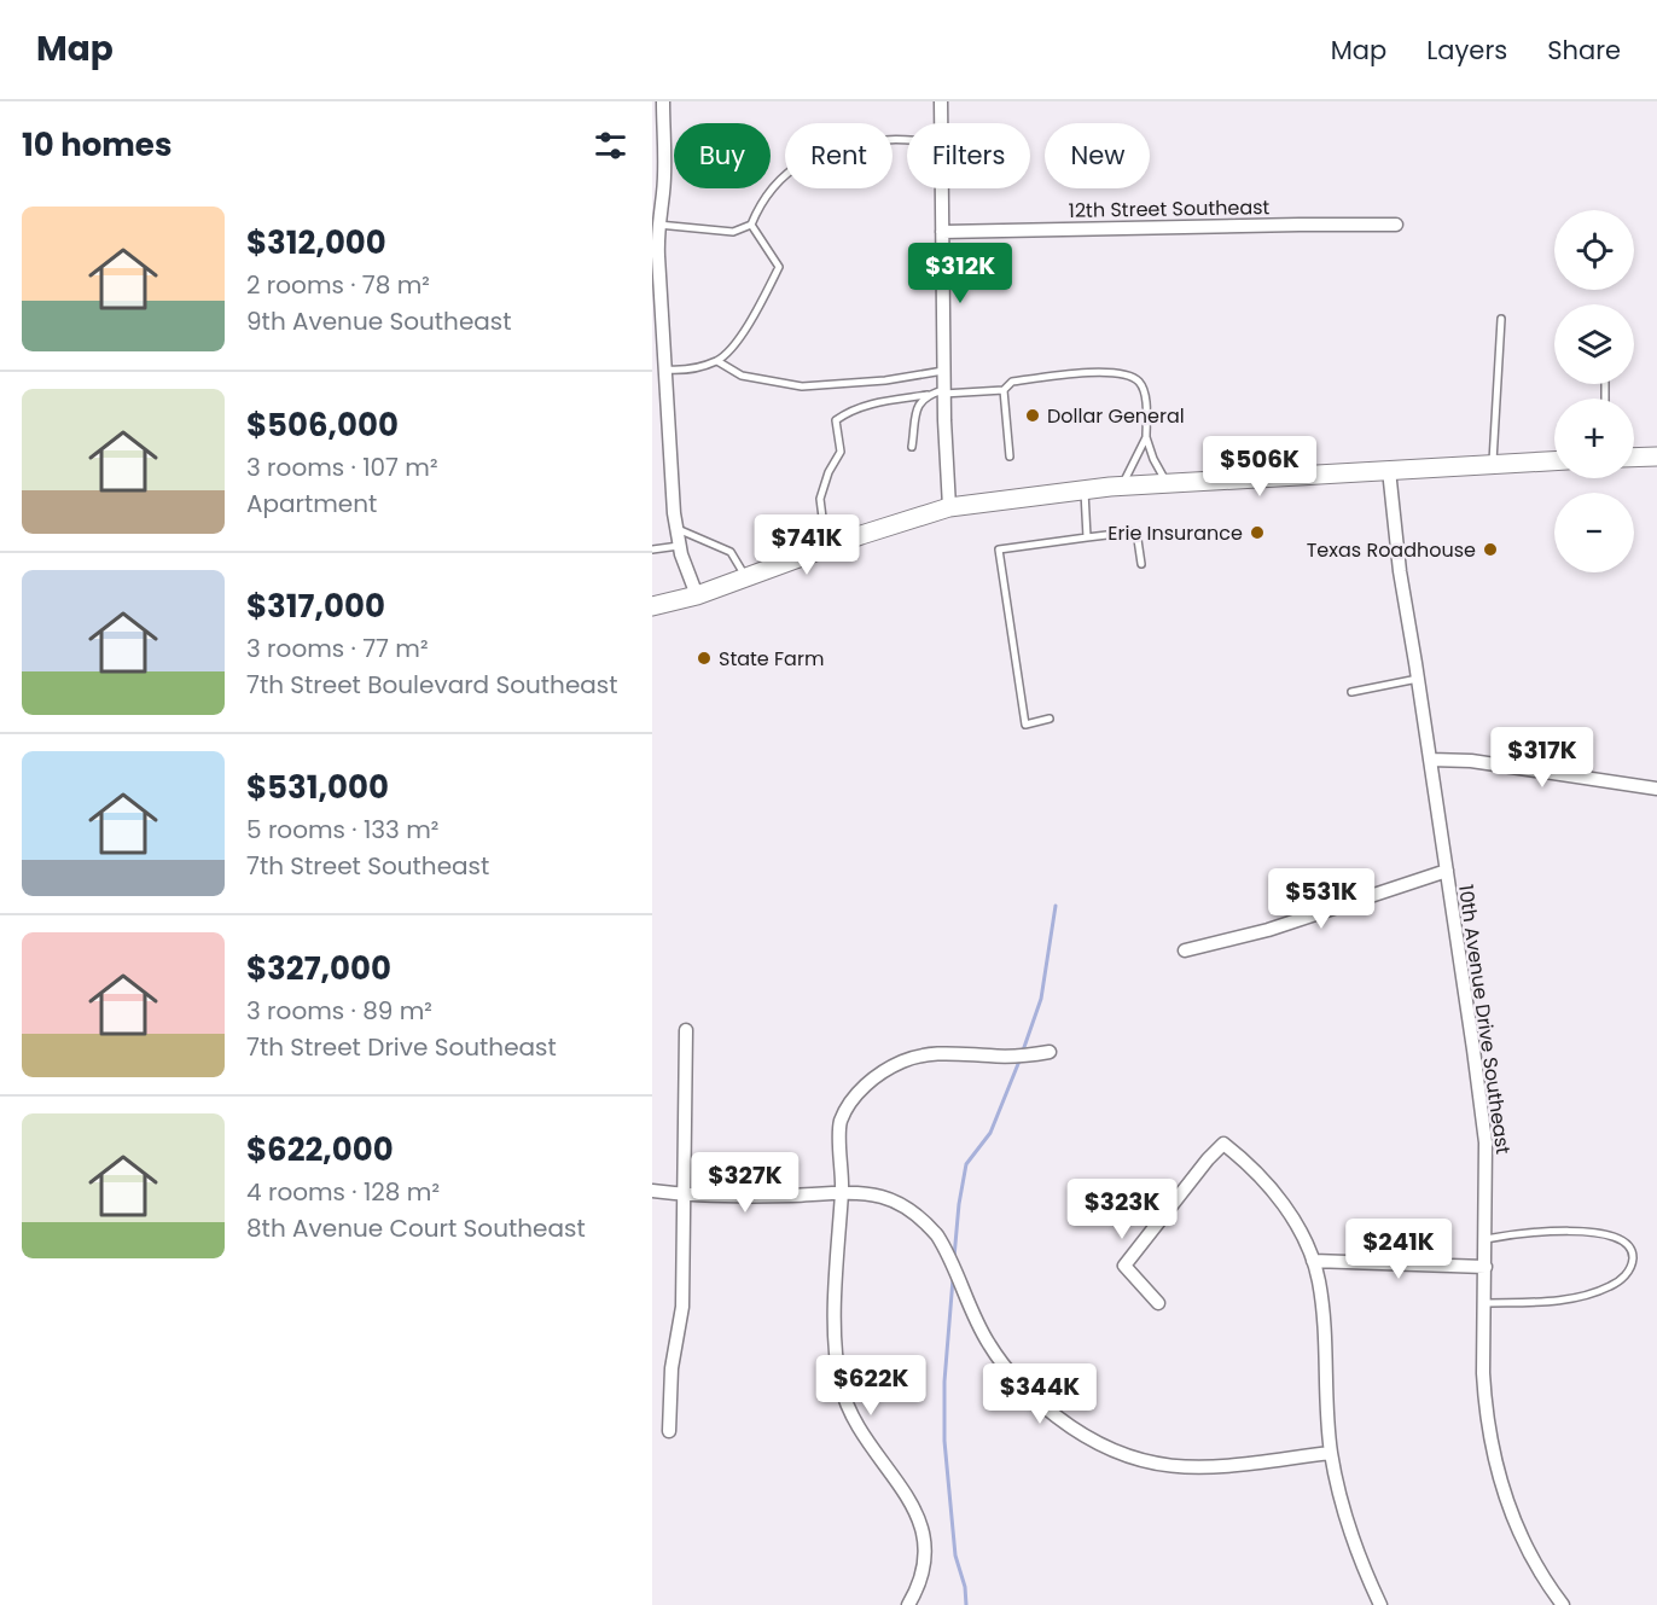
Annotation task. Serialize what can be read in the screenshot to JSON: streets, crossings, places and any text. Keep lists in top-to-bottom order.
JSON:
{
  "streets": {
    "street": ["12th Street Southeast", "10th Avenue Drive Southeast"]
  },
  "places": [
    "Dollar General",
    "Erie Insurance",
    "Texas Roadhouse",
    "State Farm"
  ],
  "page": {
    "header": "Map",
    "nav": ["Map", "Layers", "Share"],
    "heading": "10 homes",
    "chip": [
      "Buy",
      "Rent",
      "Filters",
      "New"
    ],
    "list": [
      {
        "name": "$312,000",
        "note": "2 rooms · 78 m² · 9th Avenue Southeast"
      },
      {
        "name": "$506,000",
        "note": "3 rooms · 107 m² · Apartment"
      },
      {
        "name": "$317,000",
        "note": "3 rooms · 77 m² · 7th Street Boulevard Southeast"
      },
      {
        "name": "$531,000",
        "note": "5 rooms · 133 m² · 7th Street Southeast"
      },
      {
        "name": "$327,000",
        "note": "3 rooms · 89 m² · 7th Street Drive Southeast"
      },
      {
        "name": "$622,000",
        "note": "4 rooms · 128 m² · 8th Avenue Court Southeast"
      }
    ],
    "map_buttons": ["+", "−"],
    "price": [
      "$312K",
      "$506K",
      "$741K",
      "$317K",
      "$531K",
      "$327K",
      "$323K",
      "$241K",
      "$622K",
      "$344K"
    ]
  }
}
